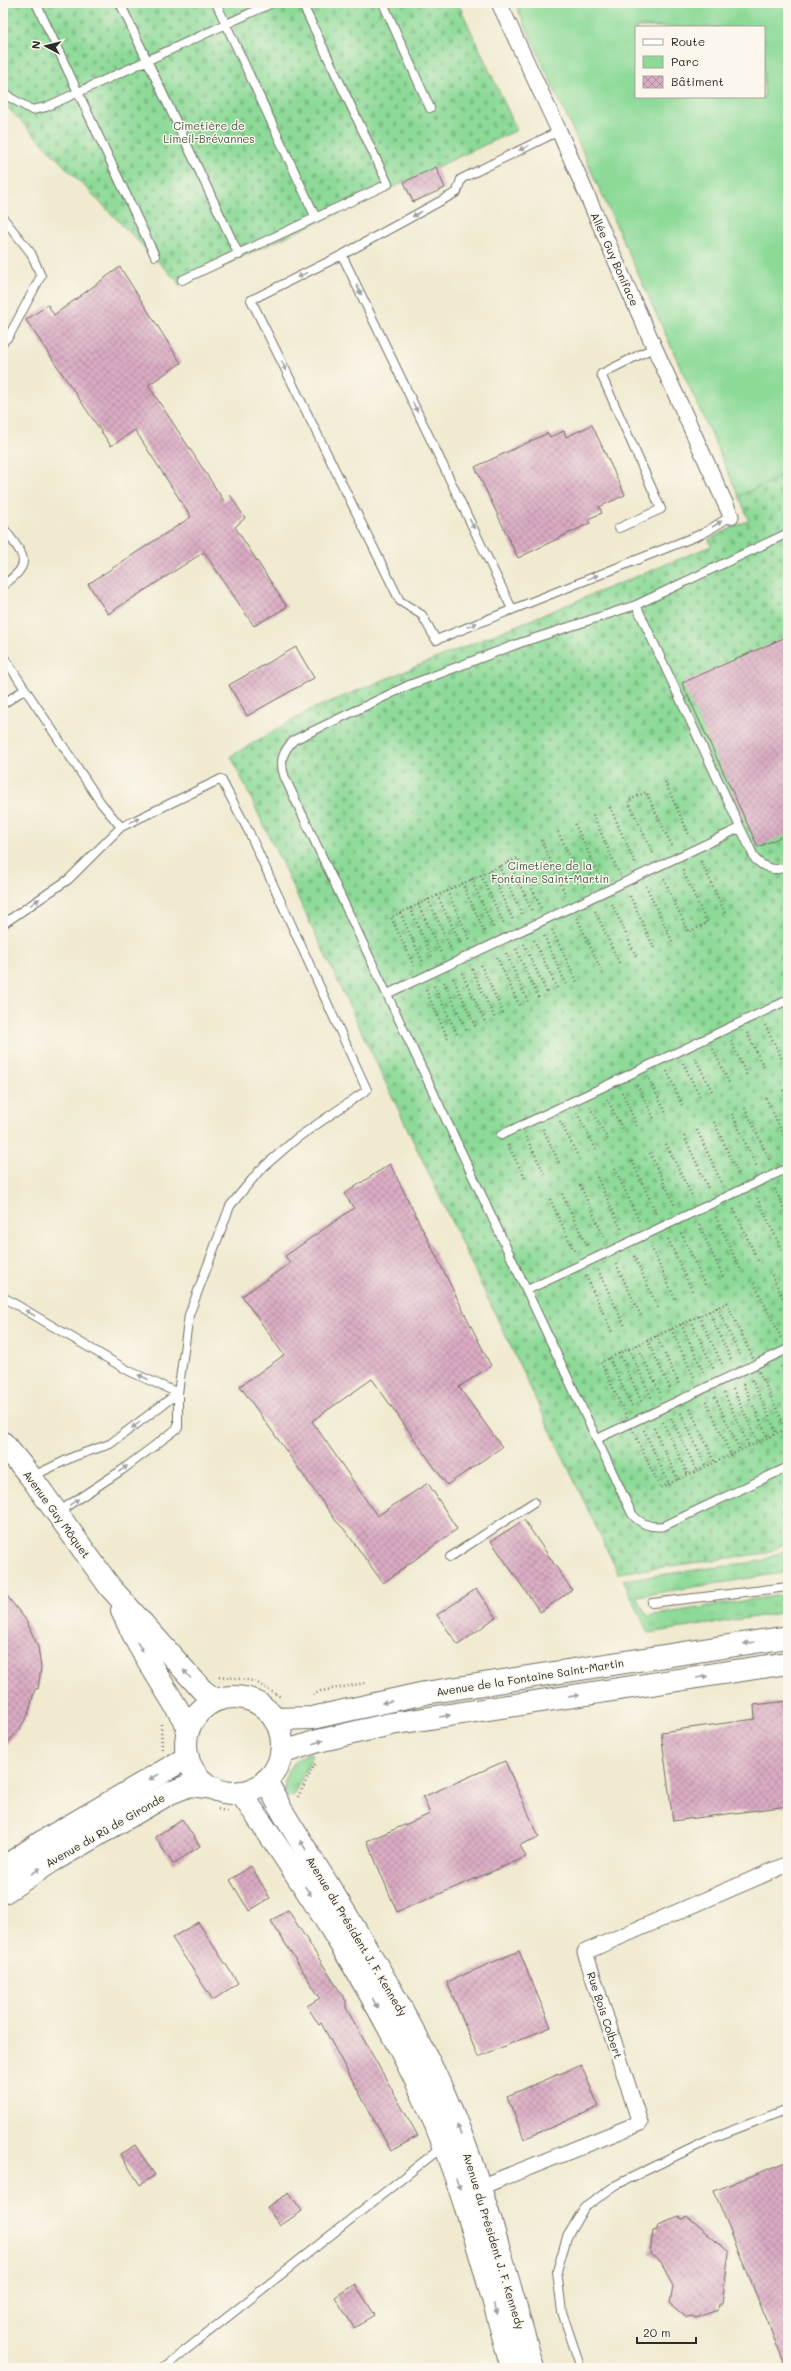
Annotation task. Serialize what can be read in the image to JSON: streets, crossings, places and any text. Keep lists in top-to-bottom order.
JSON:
{
  "streets": {
    "main road": [
      "Avenue Guy Môquet",
      "Avenue de la Fontaine Saint-Martin",
      "Avenue du Rû de Gironde",
      "Avenue du Président J. F. Kennedy"
    ],
    "street": ["Allée Guy Boniface", "Rue Bois Colbert"]
  },
  "crossings": [
    ["Avenue Guy Môquet", "Avenue de la Fontaine Saint-Martin"],
    ["Avenue Guy Môquet", "Avenue du Rû de Gironde"],
    ["Avenue Guy Môquet", "Avenue du Président J. F. Kennedy"],
    ["Avenue de la Fontaine Saint-Martin", "Avenue du Rû de Gironde"],
    ["Avenue de la Fontaine Saint-Martin", "Avenue du Président J. F. Kennedy"],
    ["Avenue du Rû de Gironde", "Avenue du Président J. F. Kennedy"],
    ["Avenue du Président J. F. Kennedy", "Rue Bois Colbert"]
  ],
  "parks": ["Cimetière de Limeil-Brévannes", "Cimetière de la Fontaine Saint-Martin"],
  "legend": ["Route", "Parc", "Bâtiment"],
  "scale_bar": "20 m",
  "north": "left"
}
